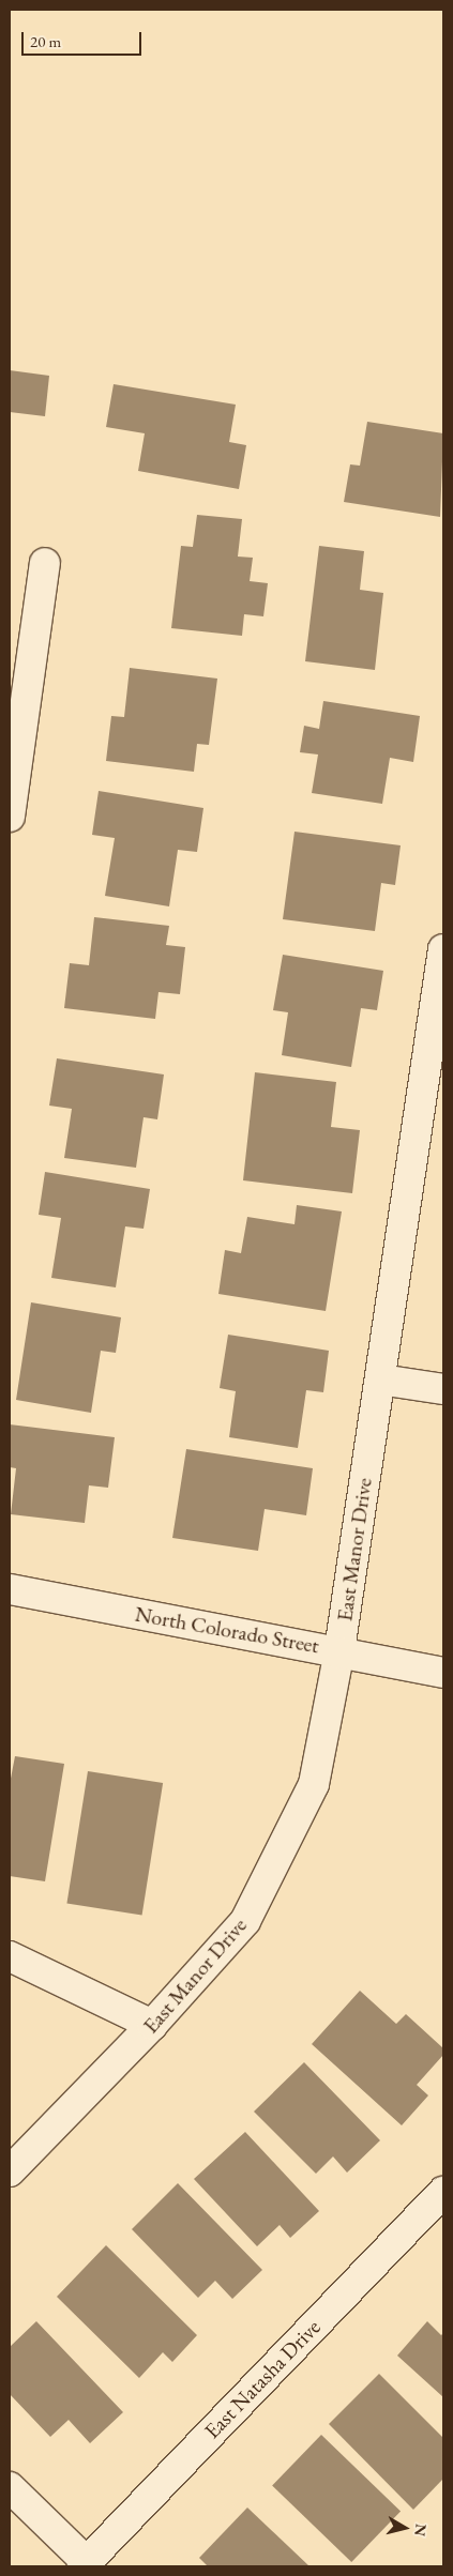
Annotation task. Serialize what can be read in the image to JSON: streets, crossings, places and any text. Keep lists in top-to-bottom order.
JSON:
{
  "streets": {
    "street": ["East Manor Drive", "North Colorado Street", "East Natasha Drive"]
  },
  "crossings": [
    ["East Manor Drive", "North Colorado Street"]
  ],
  "scale_bar": "20 m",
  "north": "right"
}
